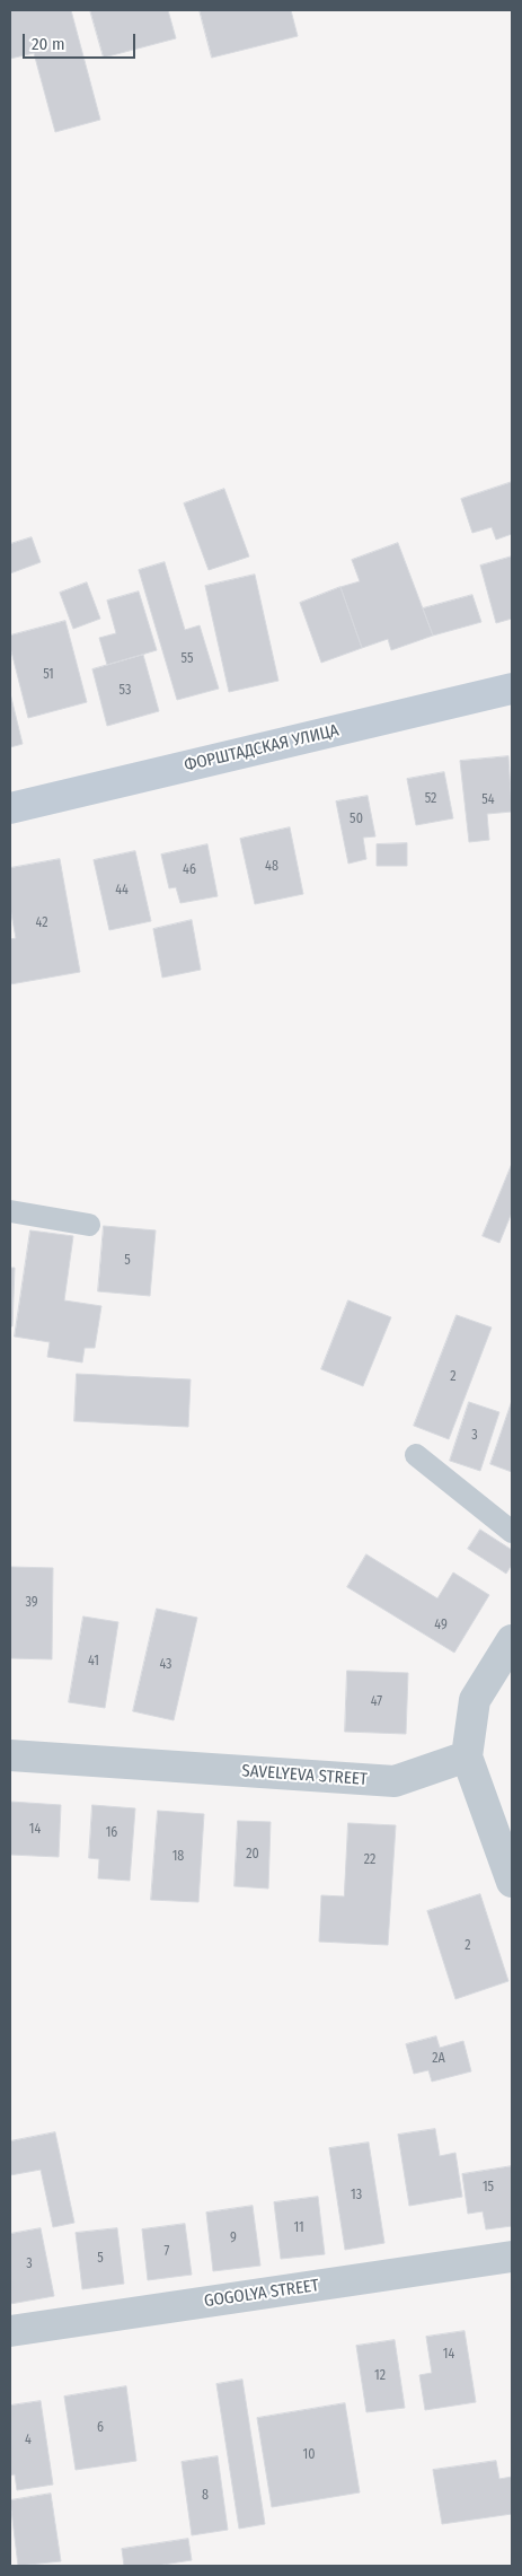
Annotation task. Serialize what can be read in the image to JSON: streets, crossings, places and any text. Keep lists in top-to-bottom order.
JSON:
{
  "streets": {
    "street": ["ФОРШТАДСКАЯ УЛИЦА", "SAVELYEVA STREET", "GOGOLYA STREET"]
  },
  "house_numbers": [
    "55",
    "51",
    "53",
    "52",
    "54",
    "50",
    "48",
    "46",
    "44",
    "42",
    "5",
    "2",
    "3",
    "39",
    "49",
    "41",
    "43",
    "47",
    "14",
    "16",
    "20",
    "18",
    "22",
    "2",
    "2А",
    "15",
    "13",
    "11",
    "9",
    "7",
    "5",
    "3",
    "14",
    "12",
    "6",
    "4",
    "10",
    "8"
  ],
  "scale_bar": "20 m"
}
